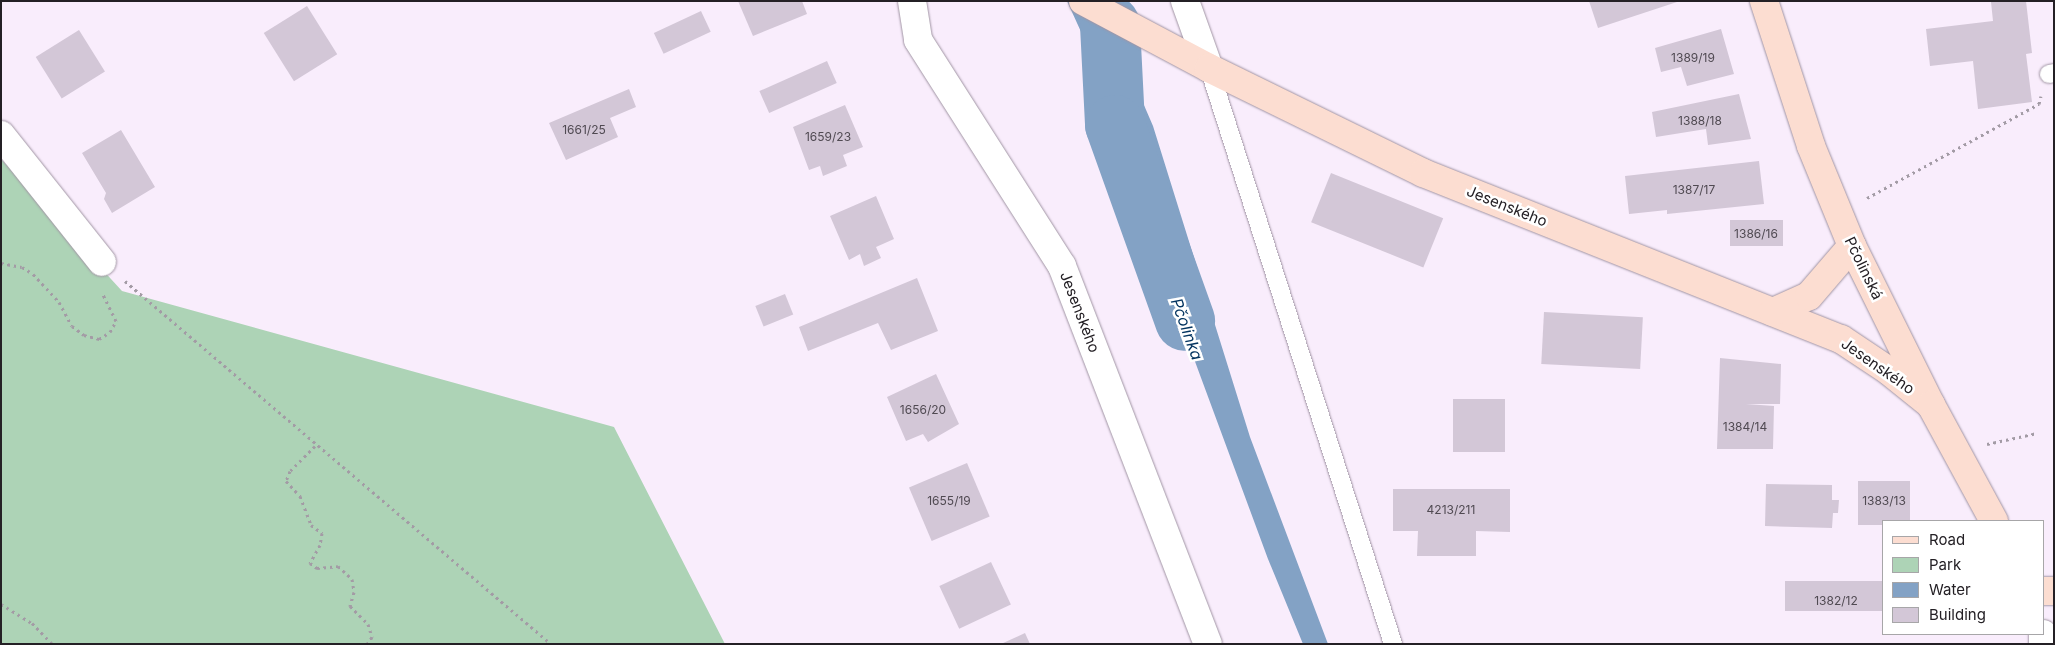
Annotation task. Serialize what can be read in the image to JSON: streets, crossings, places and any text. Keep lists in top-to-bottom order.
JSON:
{
  "streets": {
    "street": ["Jesenského", "Pčolinská"]
  },
  "crossings": [
    ["Jesenského", "Pčolinská"]
  ],
  "water": ["Pčolinka"],
  "house_numbers": [
    "1389/19",
    "1388/18",
    "1661/25",
    "1659/23",
    "1387/17",
    "1386/16",
    "1656/20",
    "1384/14",
    "1655/19",
    "1383/13",
    "4213/211",
    "1382/12"
  ],
  "legend": [
    "Road",
    "Park",
    "Water",
    "Building"
  ]
}
